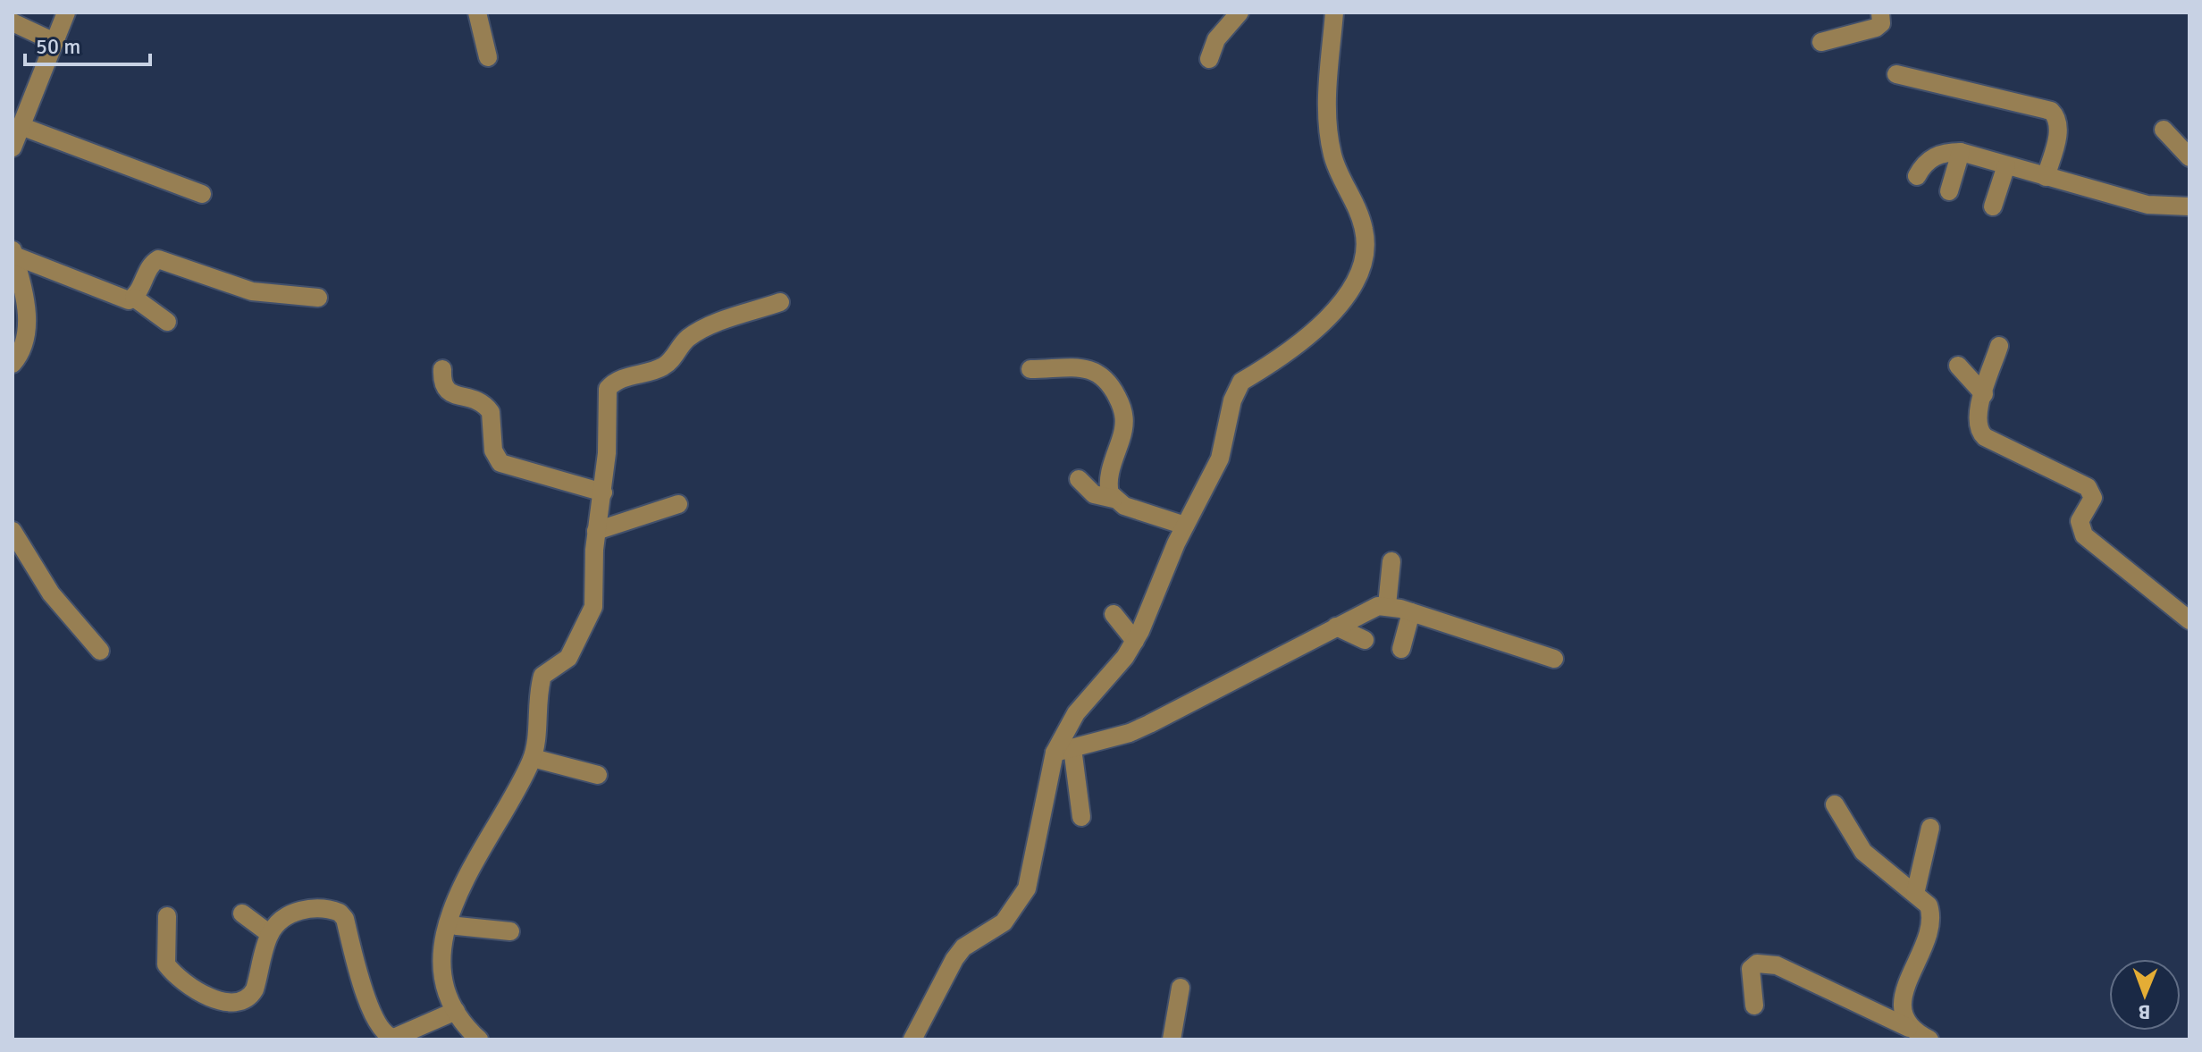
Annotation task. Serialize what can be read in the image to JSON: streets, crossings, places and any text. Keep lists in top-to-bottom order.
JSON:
{
  "scale_bar": "50 m",
  "north": "bottom"
}
